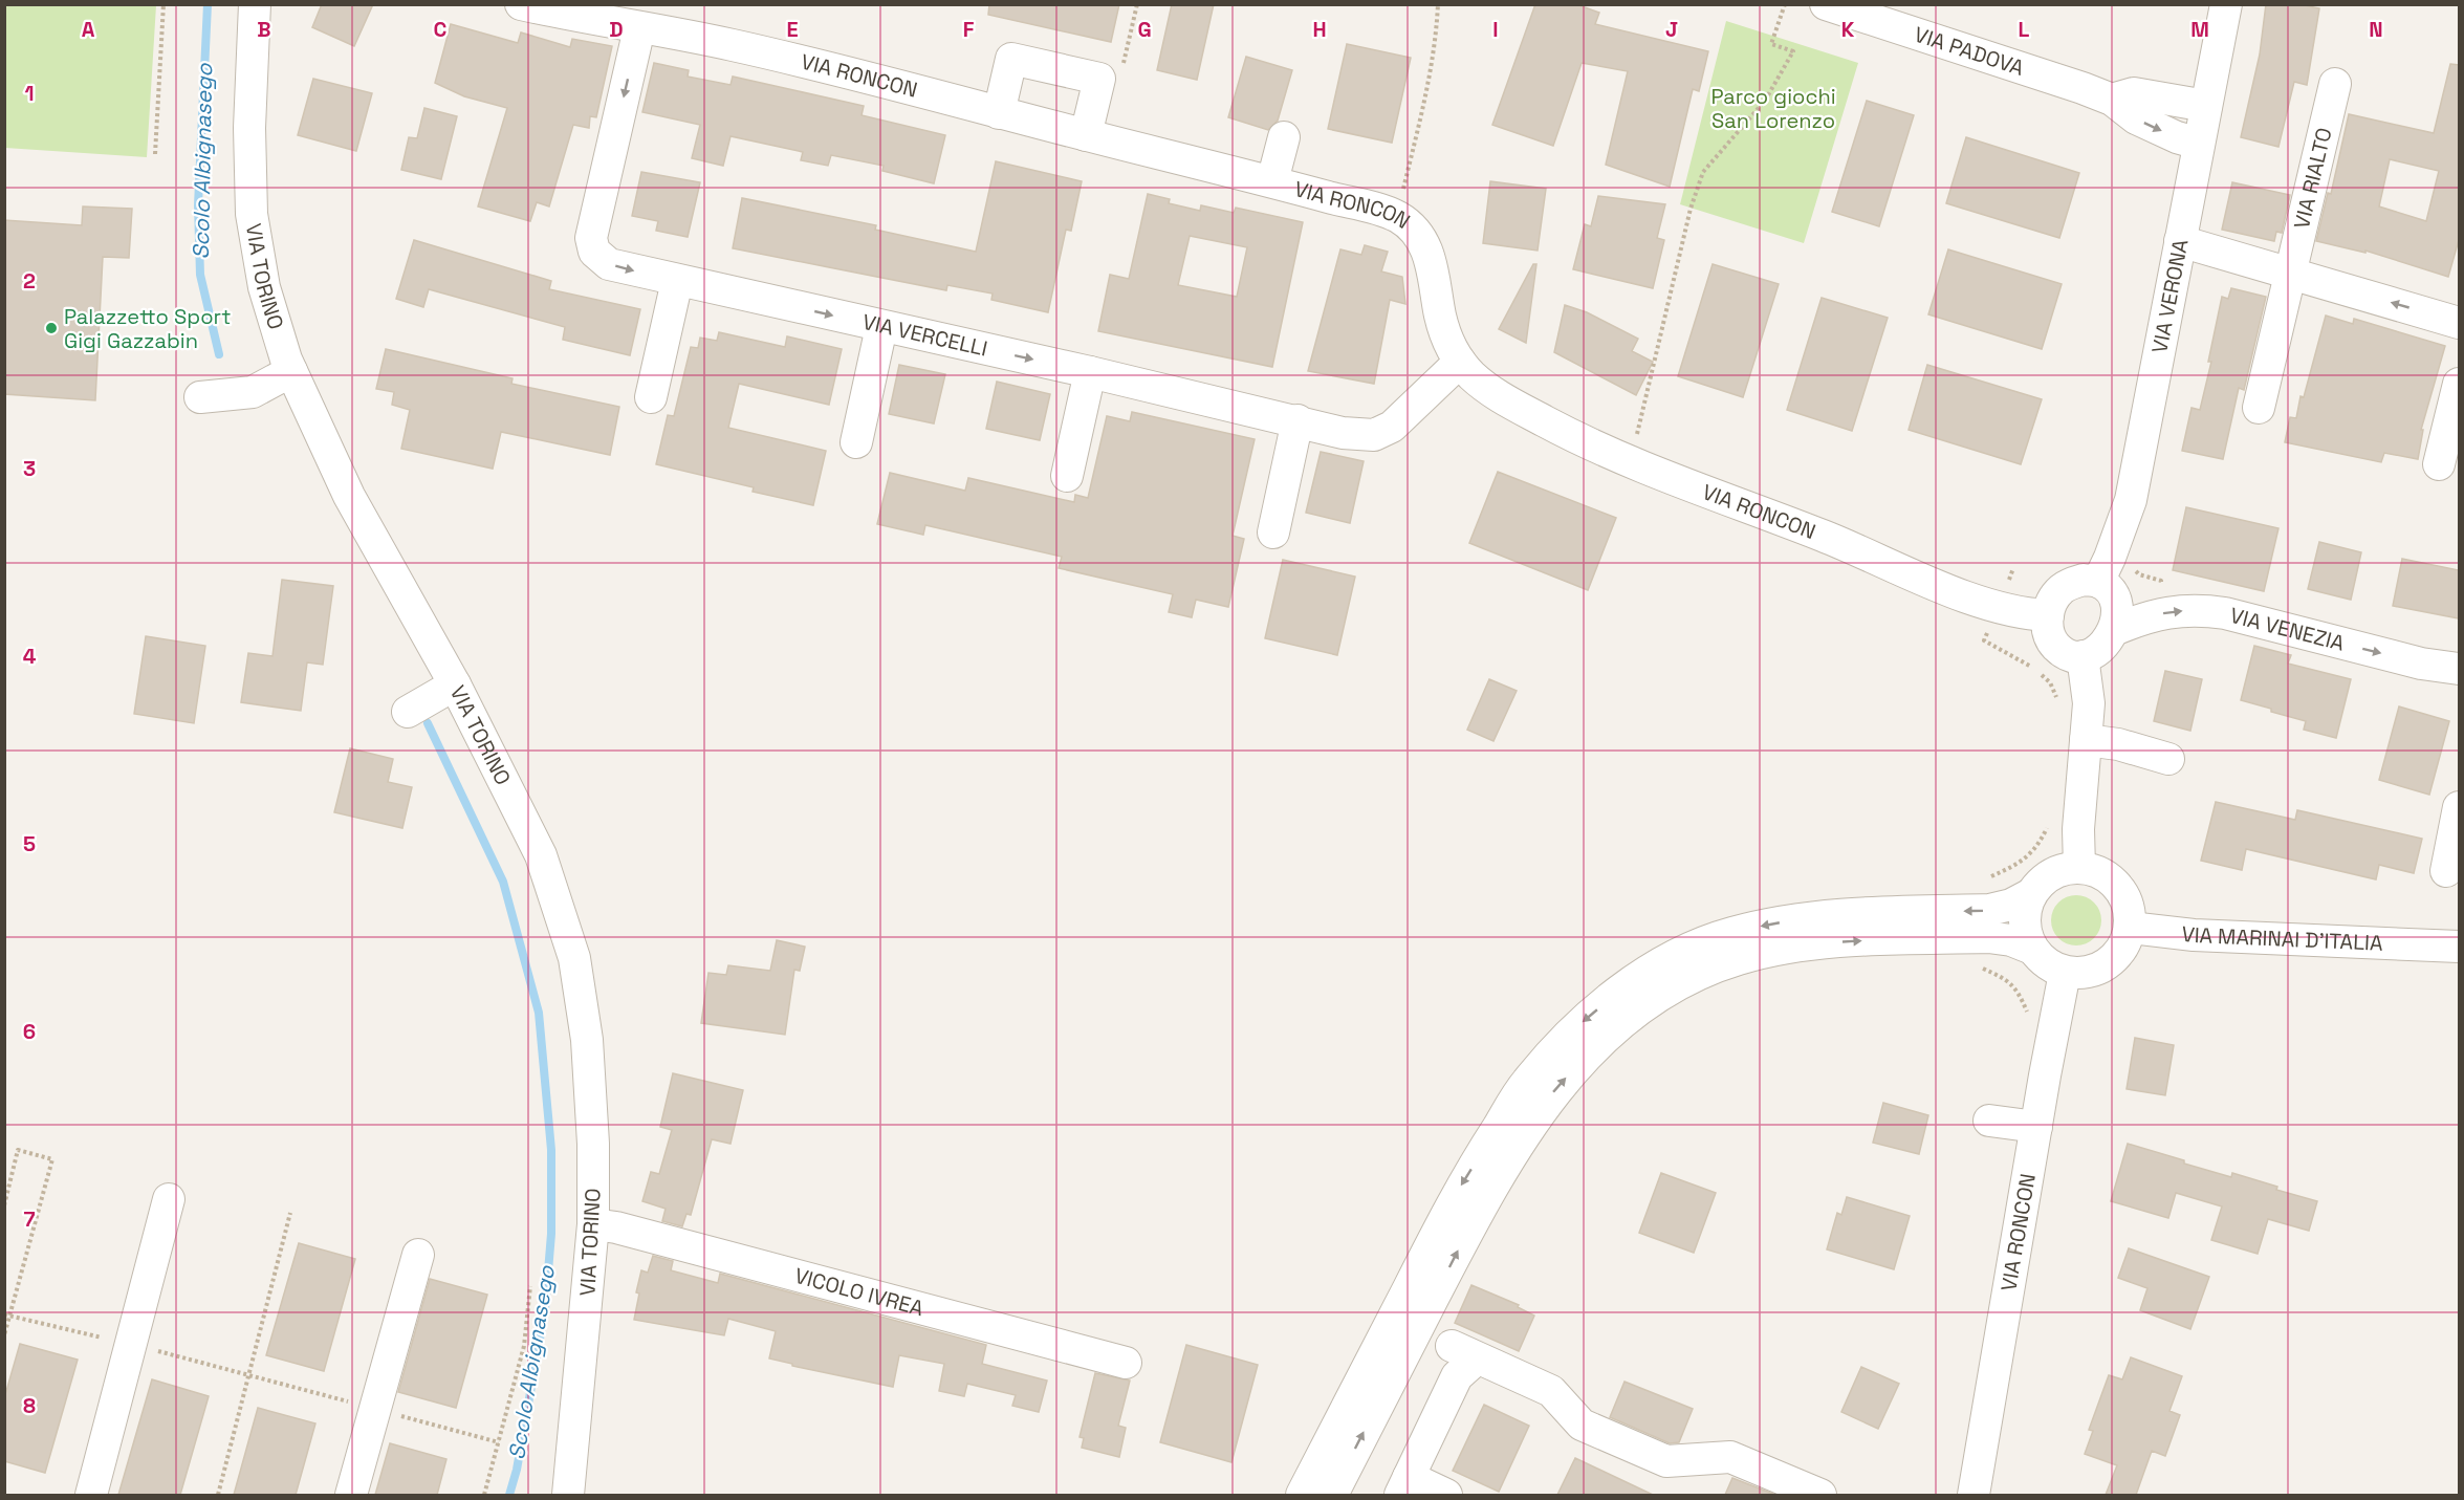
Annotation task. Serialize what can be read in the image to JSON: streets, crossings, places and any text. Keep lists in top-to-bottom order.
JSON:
{
  "streets": {
    "street": [
      "VIA PADOVA",
      "VIA RONCON",
      "VIA RIALTO",
      "VIA TORINO",
      "VIA VERONA",
      "VIA VERCELLI",
      "VIA VENEZIA",
      "VIA MARINAI D'ITALIA",
      "VICOLO IVREA"
    ]
  },
  "crossings": [
    ["VIA PADOVA", "VIA VERONA"],
    ["VIA RONCON", "VIA VERONA"],
    ["VIA RONCON", "VIA VERCELLI"],
    ["VIA RONCON", "VIA VENEZIA"],
    ["VIA RONCON", "VIA MARINAI D'ITALIA"],
    ["VIA TORINO", "VICOLO IVREA"],
    ["VIA VERONA", "VIA VENEZIA"]
  ],
  "one_way": ["VIA VENEZIA"],
  "water": ["Scolo Albignasego"],
  "parks": ["Parco giochi San Lorenzo"],
  "places": ["Palazzetto Sport Gigi Gazzabin"],
  "grid": {
    "columns": [
      "A",
      "B",
      "C",
      "D",
      "E",
      "F",
      "G",
      "H",
      "I",
      "J",
      "K",
      "L",
      "M",
      "N"
    ],
    "rows": [
      "1",
      "2",
      "3",
      "4",
      "5",
      "6",
      "7",
      "8"
    ]
  }
}
